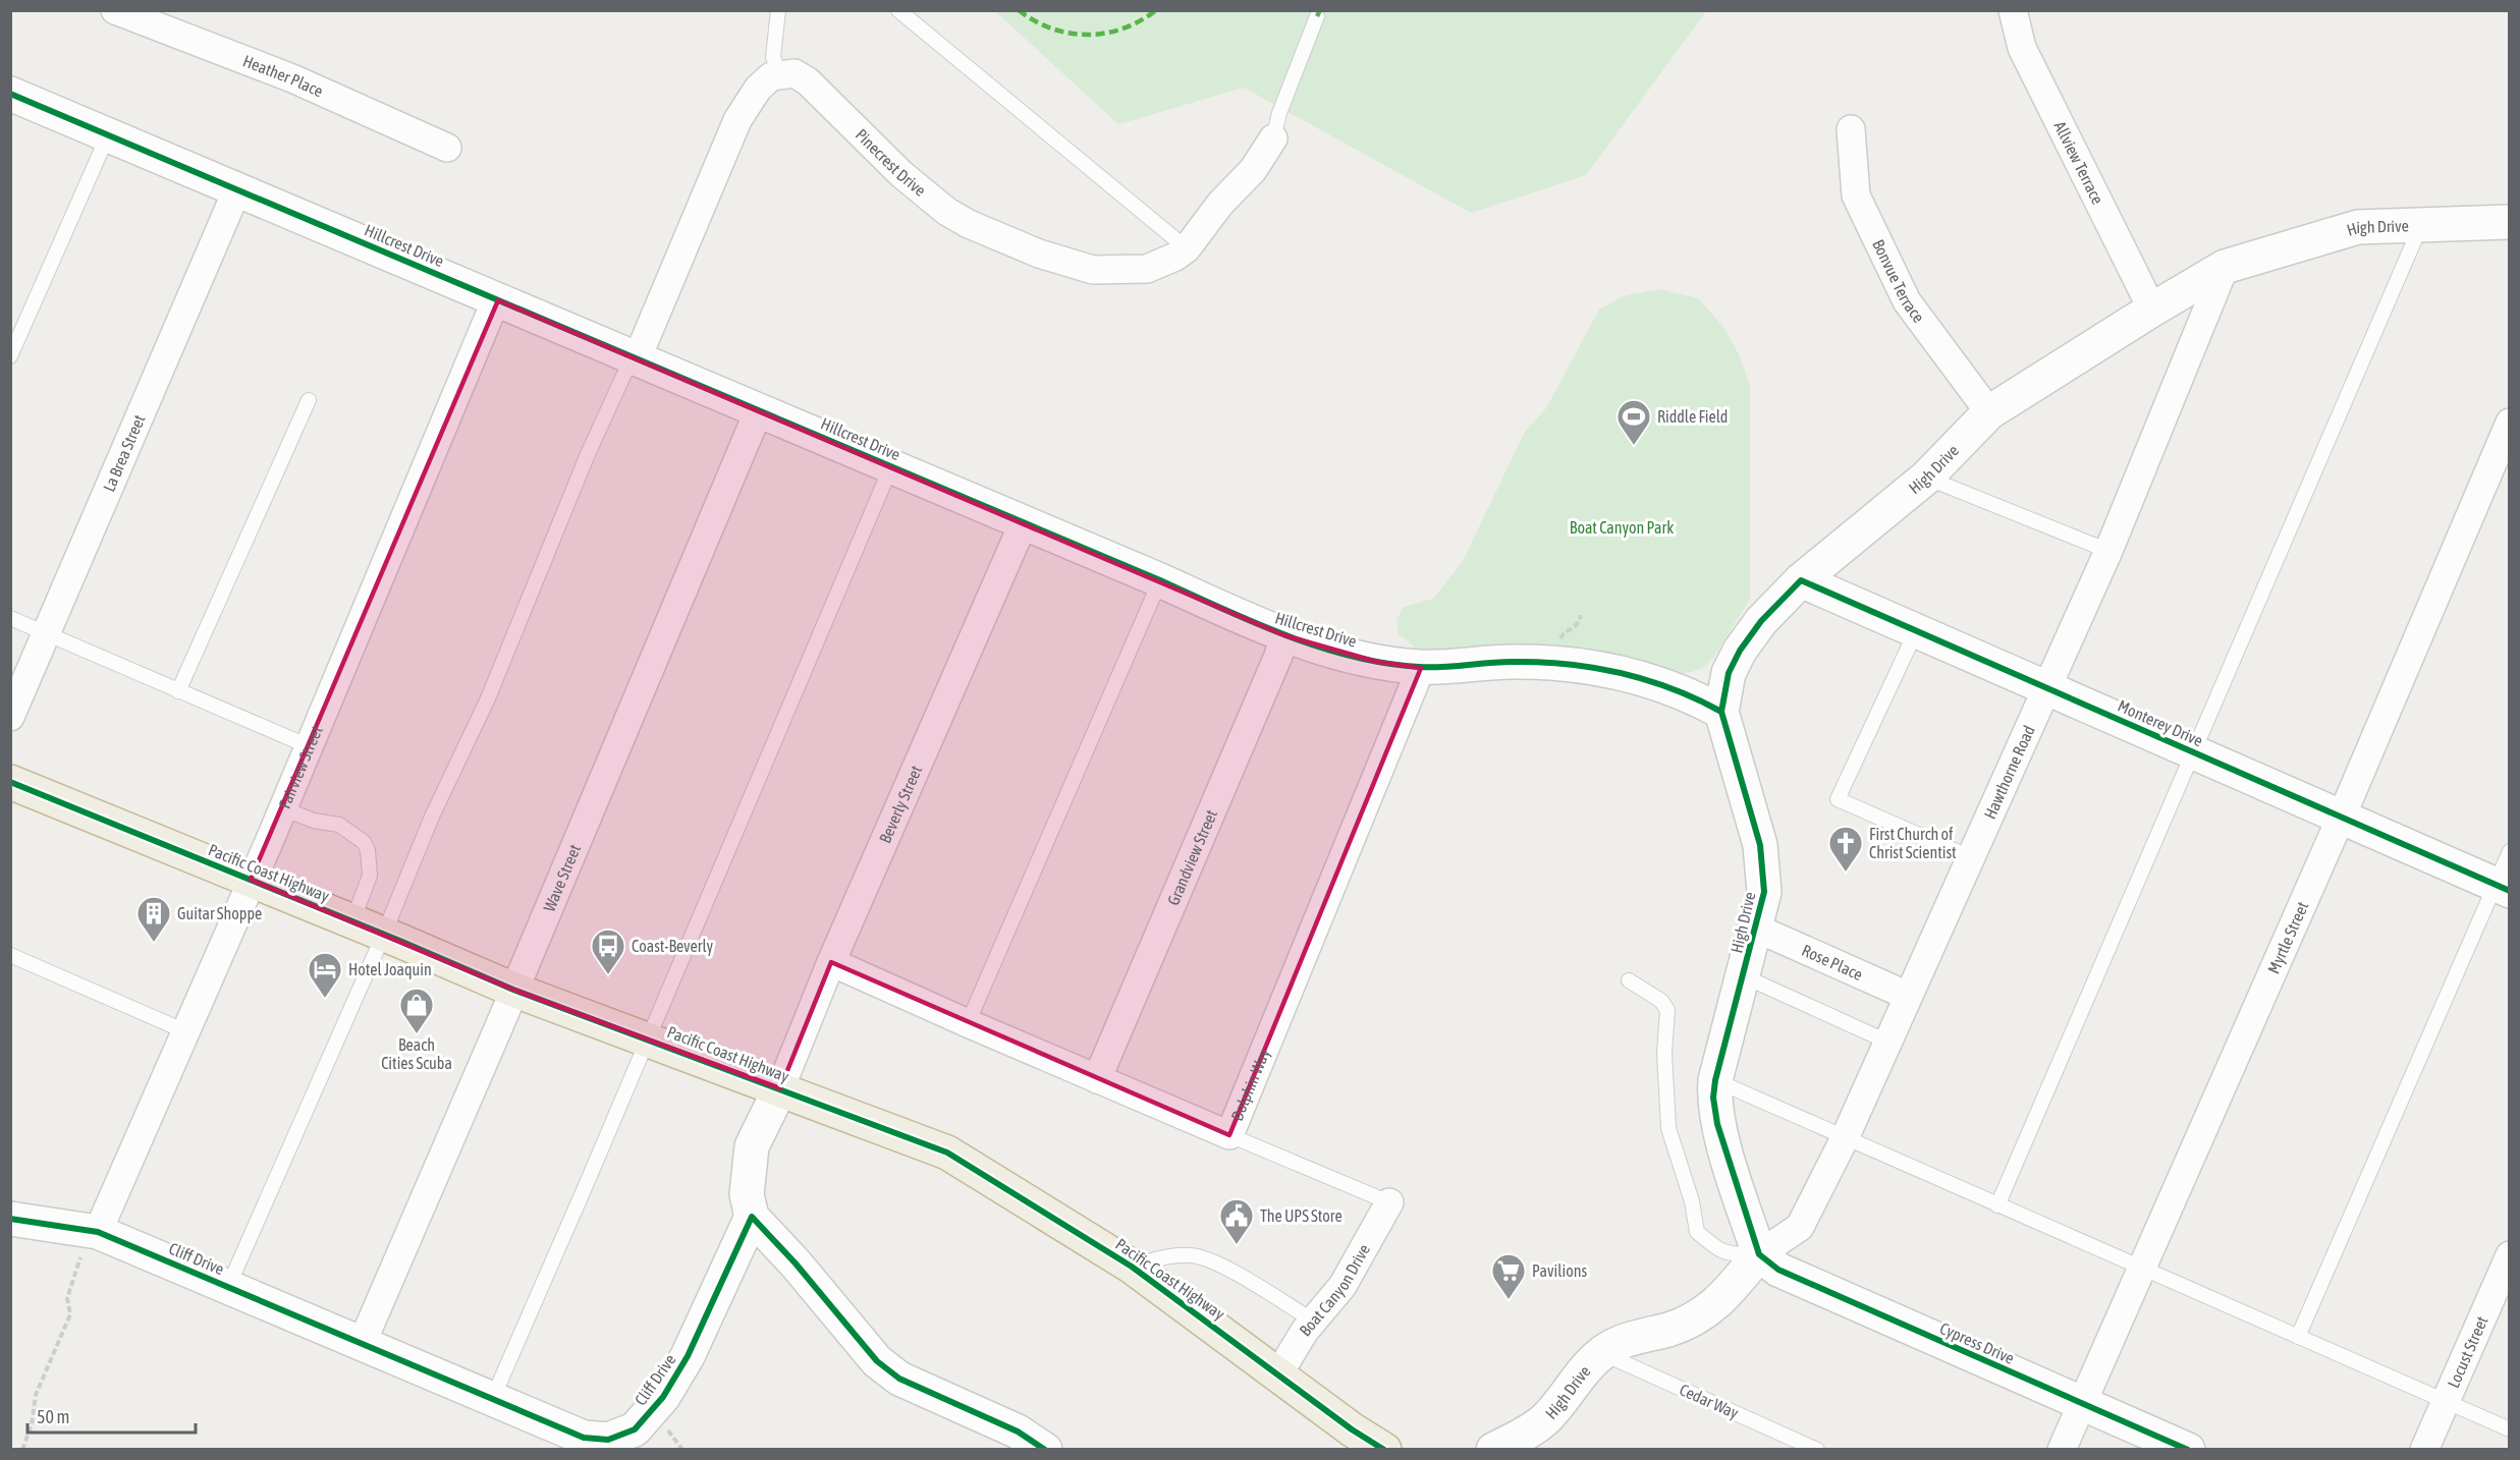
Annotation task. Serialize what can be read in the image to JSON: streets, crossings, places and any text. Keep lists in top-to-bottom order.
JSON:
{
  "streets": {
    "highway": ["Pacific Coast Highway"],
    "street": [
      "Heather Place",
      "Pinecrest Drive",
      "Allview Terrace",
      "High Drive",
      "Hillcrest Drive",
      "Bonvue Terrace",
      "La Brea Street",
      "Monterey Drive",
      "Fairview Street",
      "Hawthorne Road",
      "Beverly Street",
      "Grandview Street",
      "Wave Street",
      "Myrtle Street",
      "Rose Place",
      "Dolphin Way",
      "Cliff Drive",
      "Boat Canyon Drive",
      "Cypress Drive",
      "Locust Street"
    ],
    "lane": ["Cedar Way"]
  },
  "crossings": [
    ["Allview Terrace", "High Drive"],
    ["High Drive", "Hillcrest Drive"],
    ["High Drive", "Bonvue Terrace"],
    ["High Drive", "Monterey Drive"],
    ["High Drive", "Hawthorne Road"],
    ["High Drive", "Rose Place"],
    ["High Drive", "Cypress Drive"],
    ["High Drive", "Cedar Way"],
    ["Hillcrest Drive", "La Brea Street"],
    ["Hillcrest Drive", "Fairview Street"],
    ["Hillcrest Drive", "Beverly Street"],
    ["Hillcrest Drive", "Grandview Street"],
    ["Hillcrest Drive", "Wave Street"],
    ["Hillcrest Drive", "Dolphin Way"],
    ["Monterey Drive", "Hawthorne Road"],
    ["Monterey Drive", "Myrtle Street"],
    ["Fairview Street", "Pacific Coast Highway"],
    ["Fairview Street", "Cliff Drive"],
    ["Hawthorne Road", "Rose Place"],
    ["Hawthorne Road", "Cypress Drive"],
    ["Beverly Street", "Pacific Coast Highway"],
    ["Beverly Street", "Dolphin Way"],
    ["Grandview Street", "Dolphin Way"],
    ["Pacific Coast Highway", "Wave Street"],
    ["Pacific Coast Highway", "Boat Canyon Drive"],
    ["Wave Street", "Cliff Drive"],
    ["Myrtle Street", "Cypress Drive"]
  ],
  "parks": ["Boat Canyon Park"],
  "places": {
    "sports": ["Riddle Field"],
    "church": ["First Church of Christ Scientist"],
    "building": ["Guitar Shoppe"],
    "bus stop": ["Coast-Beverly"],
    "hotel": ["Hotel Joaquin"],
    "shop": ["Beach Cities Scuba"],
    "public building": ["The UPS Store"],
    "supermarket": ["Pavilions"]
  },
  "scale_bar": "50 m"
}
